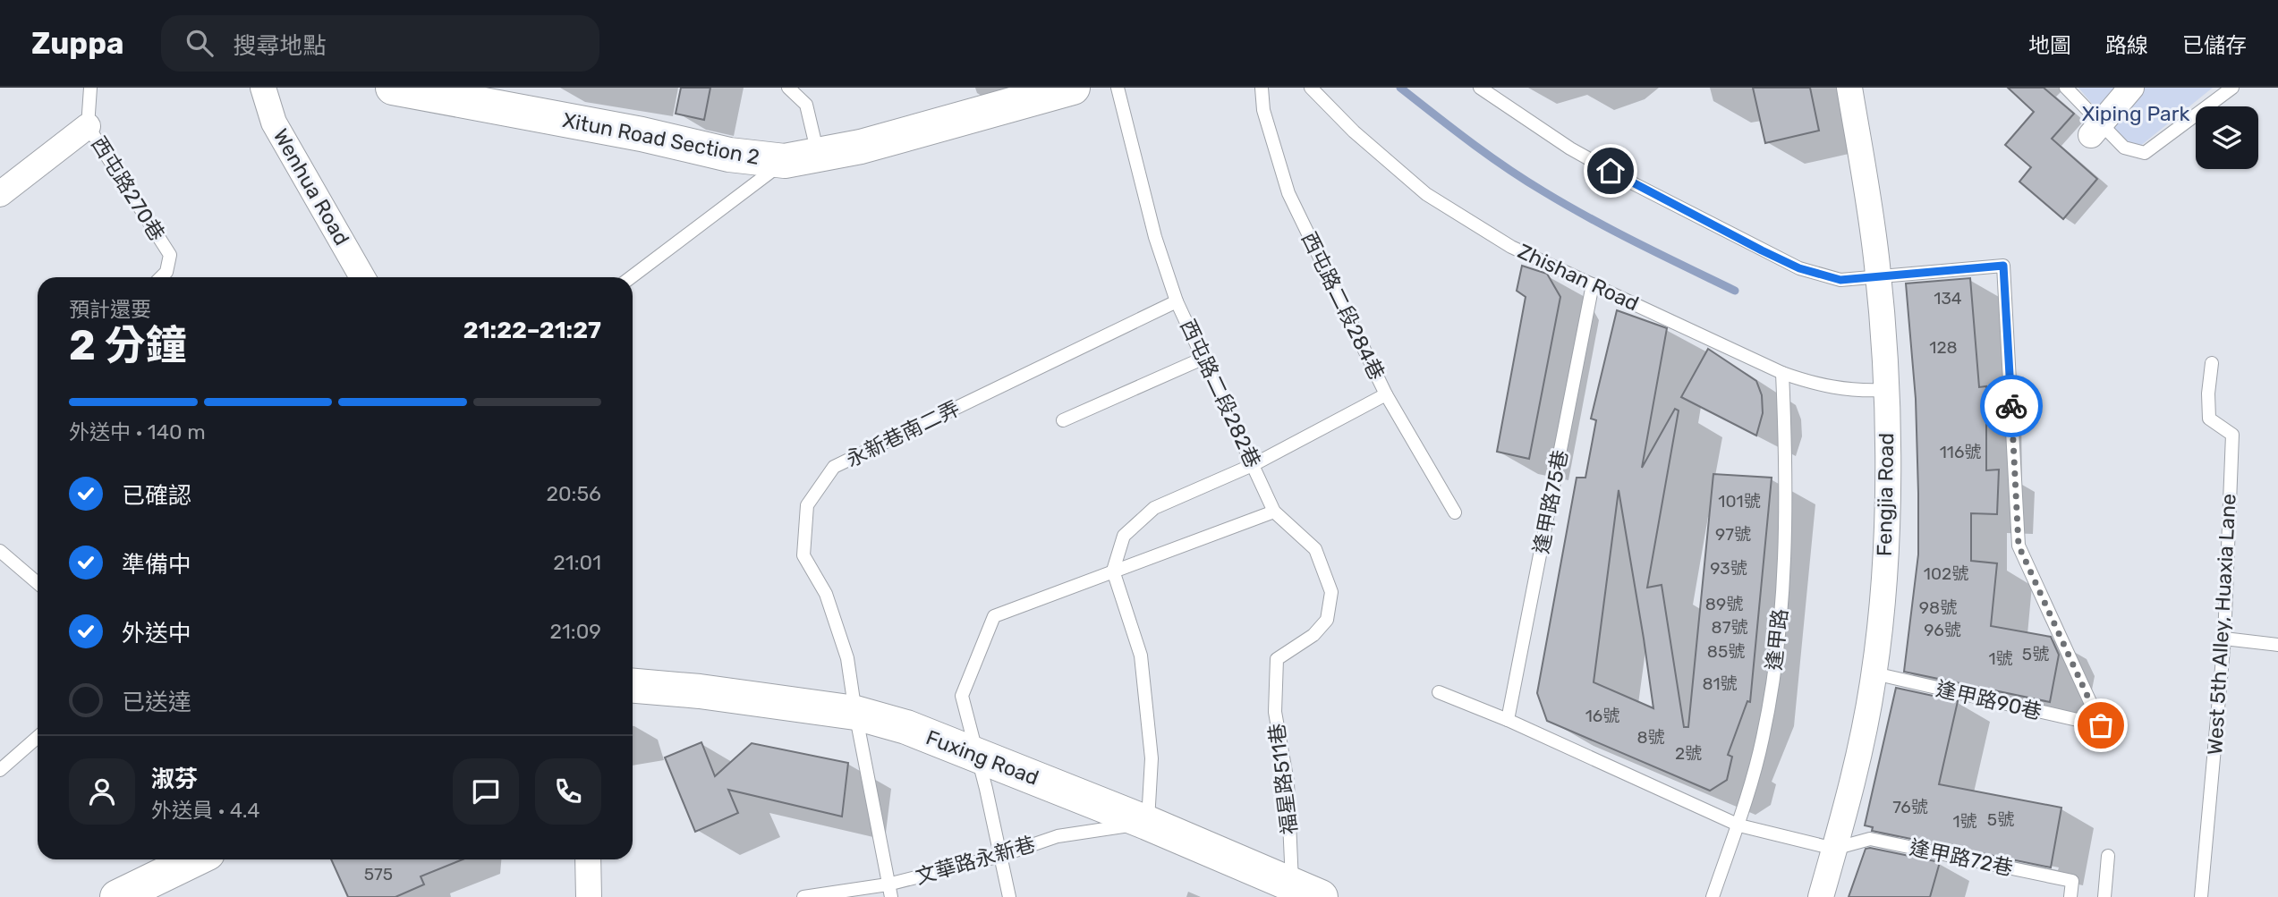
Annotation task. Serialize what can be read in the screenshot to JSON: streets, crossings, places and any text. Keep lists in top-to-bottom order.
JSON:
{
  "streets": {
    "street": [
      "Xitun Road Section 2",
      "Wenhua Road",
      "Fengjia Road",
      "Fuxing Road"
    ],
    "lane": [
      "西屯路270巷",
      "Zhishan Road",
      "西屯路二段284巷",
      "西屯路二段282巷",
      "永新巷南二弄",
      "逢甲路75巷",
      "West 5th Alley, Huaxia Lane",
      "逢甲路",
      "逢甲路90巷",
      "福星路511巷",
      "逢甲路72巷",
      "文華路永新巷"
    ]
  },
  "crossings": [
    ["Zhishan Road", "Fengjia Road"],
    ["Zhishan Road", "逢甲路75巷"],
    ["Zhishan Road", "逢甲路"],
    ["西屯路二段282巷", "永新巷南二弄"],
    ["西屯路二段282巷", "福星路511巷"],
    ["永新巷南二弄", "Fuxing Road"],
    ["永新巷南二弄", "文華路永新巷"],
    ["Fengjia Road", "逢甲路90巷"],
    ["Fengjia Road", "逢甲路72巷"],
    ["Fuxing Road", "福星路511巷"],
    ["Fuxing Road", "文華路永新巷"]
  ],
  "parks": ["Xiping Park"],
  "house_numbers": [
    "134",
    "128",
    "116號",
    "101號",
    "97號",
    "93號",
    "102號",
    "89號",
    "98號",
    "87號",
    "96號",
    "85號",
    "5號",
    "1號",
    "81號",
    "16號",
    "8號",
    "2號",
    "76號",
    "5號",
    "1號",
    "575"
  ],
  "page": {
    "header": "Zuppa",
    "search": "搜尋地點",
    "nav": ["地圖", "路線", "已儲存"],
    "heading": ["2 分鐘", "預計還要", "21:22–21:27"],
    "panel": ["淑芬", "外送員 · 4.4"],
    "bar": "外送中 · 140 m",
    "list": [
      ["已確認", "20:56"],
      ["準備中", "21:01"],
      ["外送中", "21:09"],
      "已送達"
    ]
  }
}
